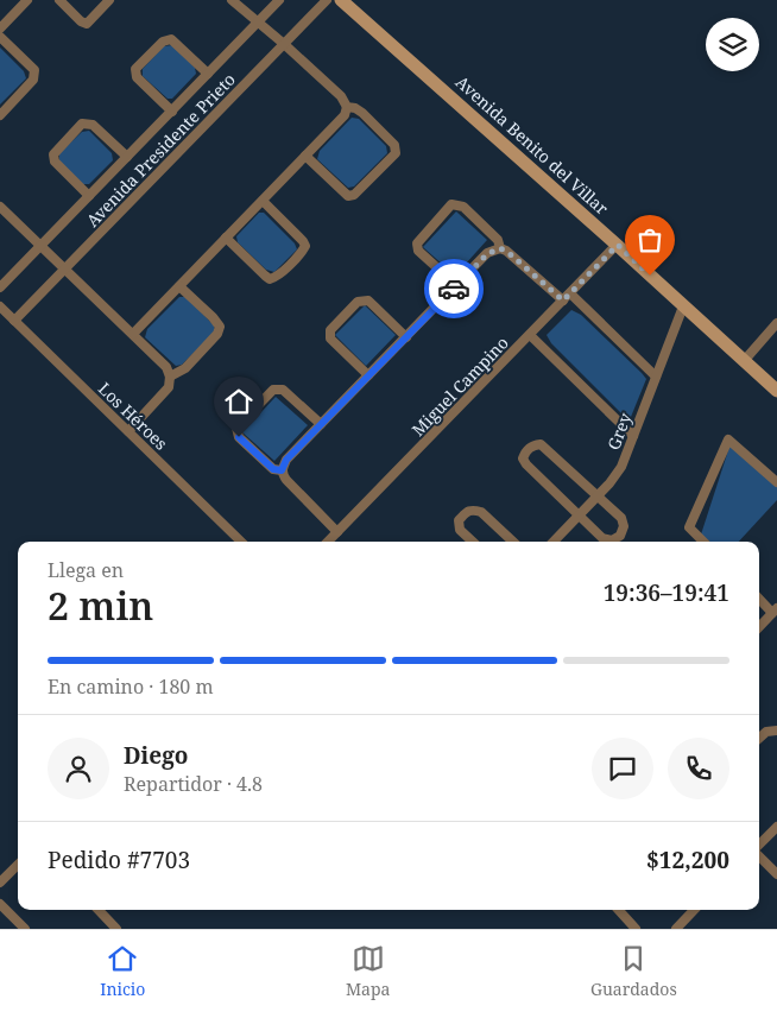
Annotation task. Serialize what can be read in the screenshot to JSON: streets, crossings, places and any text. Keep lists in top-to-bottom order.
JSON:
{
  "streets": {
    "street": [
      "Avenida Benito del Villar",
      "Avenida Presidente Prieto",
      "Miguel Campino",
      "Los Héroes",
      "Grey"
    ]
  },
  "crossings": [
    ["Avenida Benito del Villar", "Miguel Campino"],
    ["Avenida Benito del Villar", "Grey"],
    ["Avenida Presidente Prieto", "Los Héroes"]
  ],
  "page": {
    "heading": ["2 min", "Llega en", "19:36–19:41"],
    "panel": [
      "Diego",
      "Repartidor · 4.8",
      "Pedido #7703",
      "$12,200"
    ],
    "bar": "En camino · 180 m",
    "tabs": ["Inicio", "Mapa", "Guardados"]
  }
}
